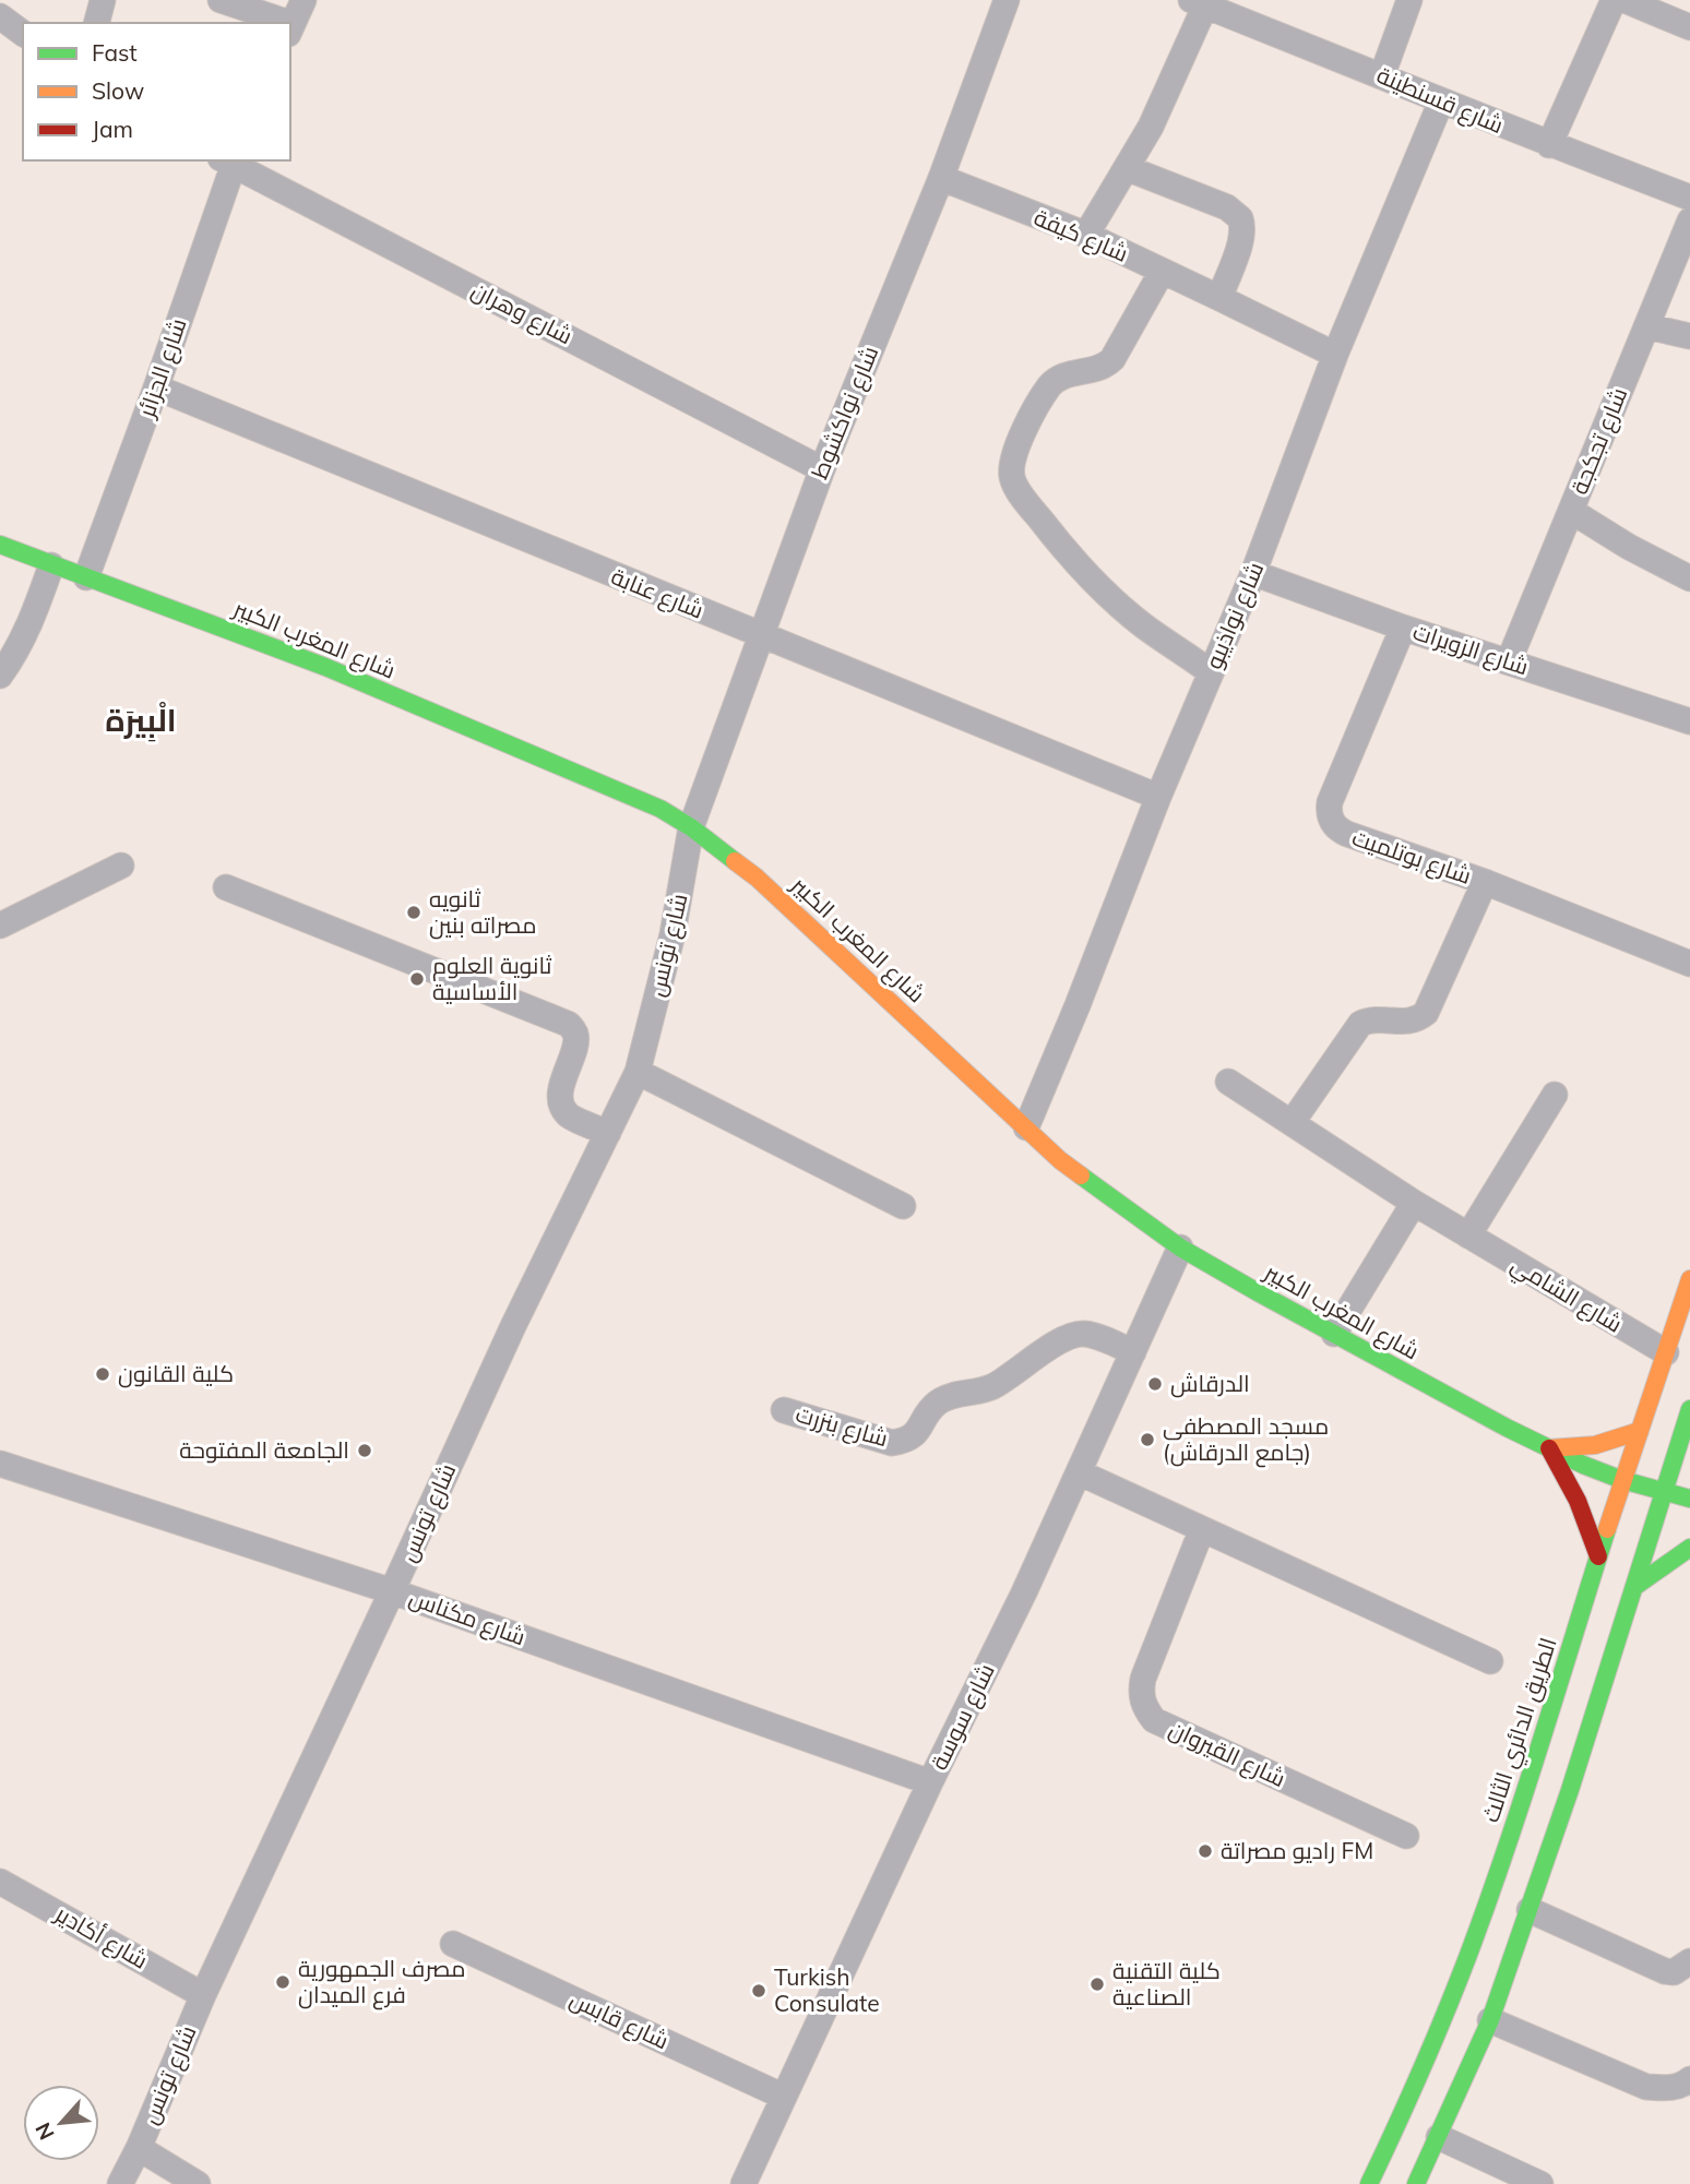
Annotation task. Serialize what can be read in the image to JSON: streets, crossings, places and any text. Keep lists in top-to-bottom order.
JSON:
{
  "streets": {
    "main road": ["شارع المغرب الكبير", "الطريق الدائري الثالث"],
    "street": [
      "شارع قسنطينة",
      "شارع كيفة",
      "شارع وهران",
      "شارع الجزائر",
      "شارع نواكشوط",
      "شارع تجكجة",
      "شارع عنابة",
      "شارع نواذيبو",
      "شارع الزويرات",
      "شارع بوتلميت",
      "شارع تونس",
      "شارع الشامي",
      "شارع بنزرت",
      "شارع مكناس",
      "شارع سوسة",
      "شارع القيروان",
      "شارع أكادير",
      "شارع قابس"
    ]
  },
  "crossings": [
    ["شارع قسنطينة", "شارع نواذيبو"],
    ["شارع كيفة", "شارع نواكشوط"],
    ["شارع كيفة", "شارع نواذيبو"],
    ["شارع وهران", "شارع الجزائر"],
    ["شارع وهران", "شارع نواكشوط"],
    ["شارع الجزائر", "شارع عنابة"],
    ["شارع الجزائر", "شارع المغرب الكبير"],
    ["شارع نواكشوط", "شارع عنابة"],
    ["شارع نواكشوط", "شارع المغرب الكبير"],
    ["شارع نواكشوط", "شارع تونس"],
    ["شارع تجكجة", "شارع الزويرات"],
    ["شارع عنابة", "شارع نواذيبو"],
    ["شارع نواذيبو", "شارع المغرب الكبير"],
    ["شارع نواذيبو", "شارع الزويرات"],
    ["شارع المغرب الكبير", "شارع تونس"],
    ["شارع المغرب الكبير", "شارع سوسة"],
    ["شارع المغرب الكبير", "الطريق الدائري الثالث"],
    ["شارع الزويرات", "شارع بوتلميت"],
    ["شارع تونس", "شارع مكناس"],
    ["شارع تونس", "شارع أكادير"],
    ["شارع الشامي", "الطريق الدائري الثالث"],
    ["شارع بنزرت", "شارع سوسة"],
    ["شارع مكناس", "شارع سوسة"],
    ["شارع سوسة", "شارع قابس"]
  ],
  "districts": ["الْبِيرَة"],
  "places": [
    "ثانويه مصراته بنين",
    "ثانوية العلوم الأساسية",
    "كلية القانون",
    "الدرقاش",
    "مسجد المصطفى (جامع الدرقاش)",
    "الجامعة المفتوحة",
    "راديو مصراتة FM",
    "مصرف الجمهورية فرع الميدان",
    "كلية التقنية الصناعية",
    "Turkish Consulate"
  ],
  "legend": ["Fast", "Slow", "Jam"],
  "north": "bottom left"
}
